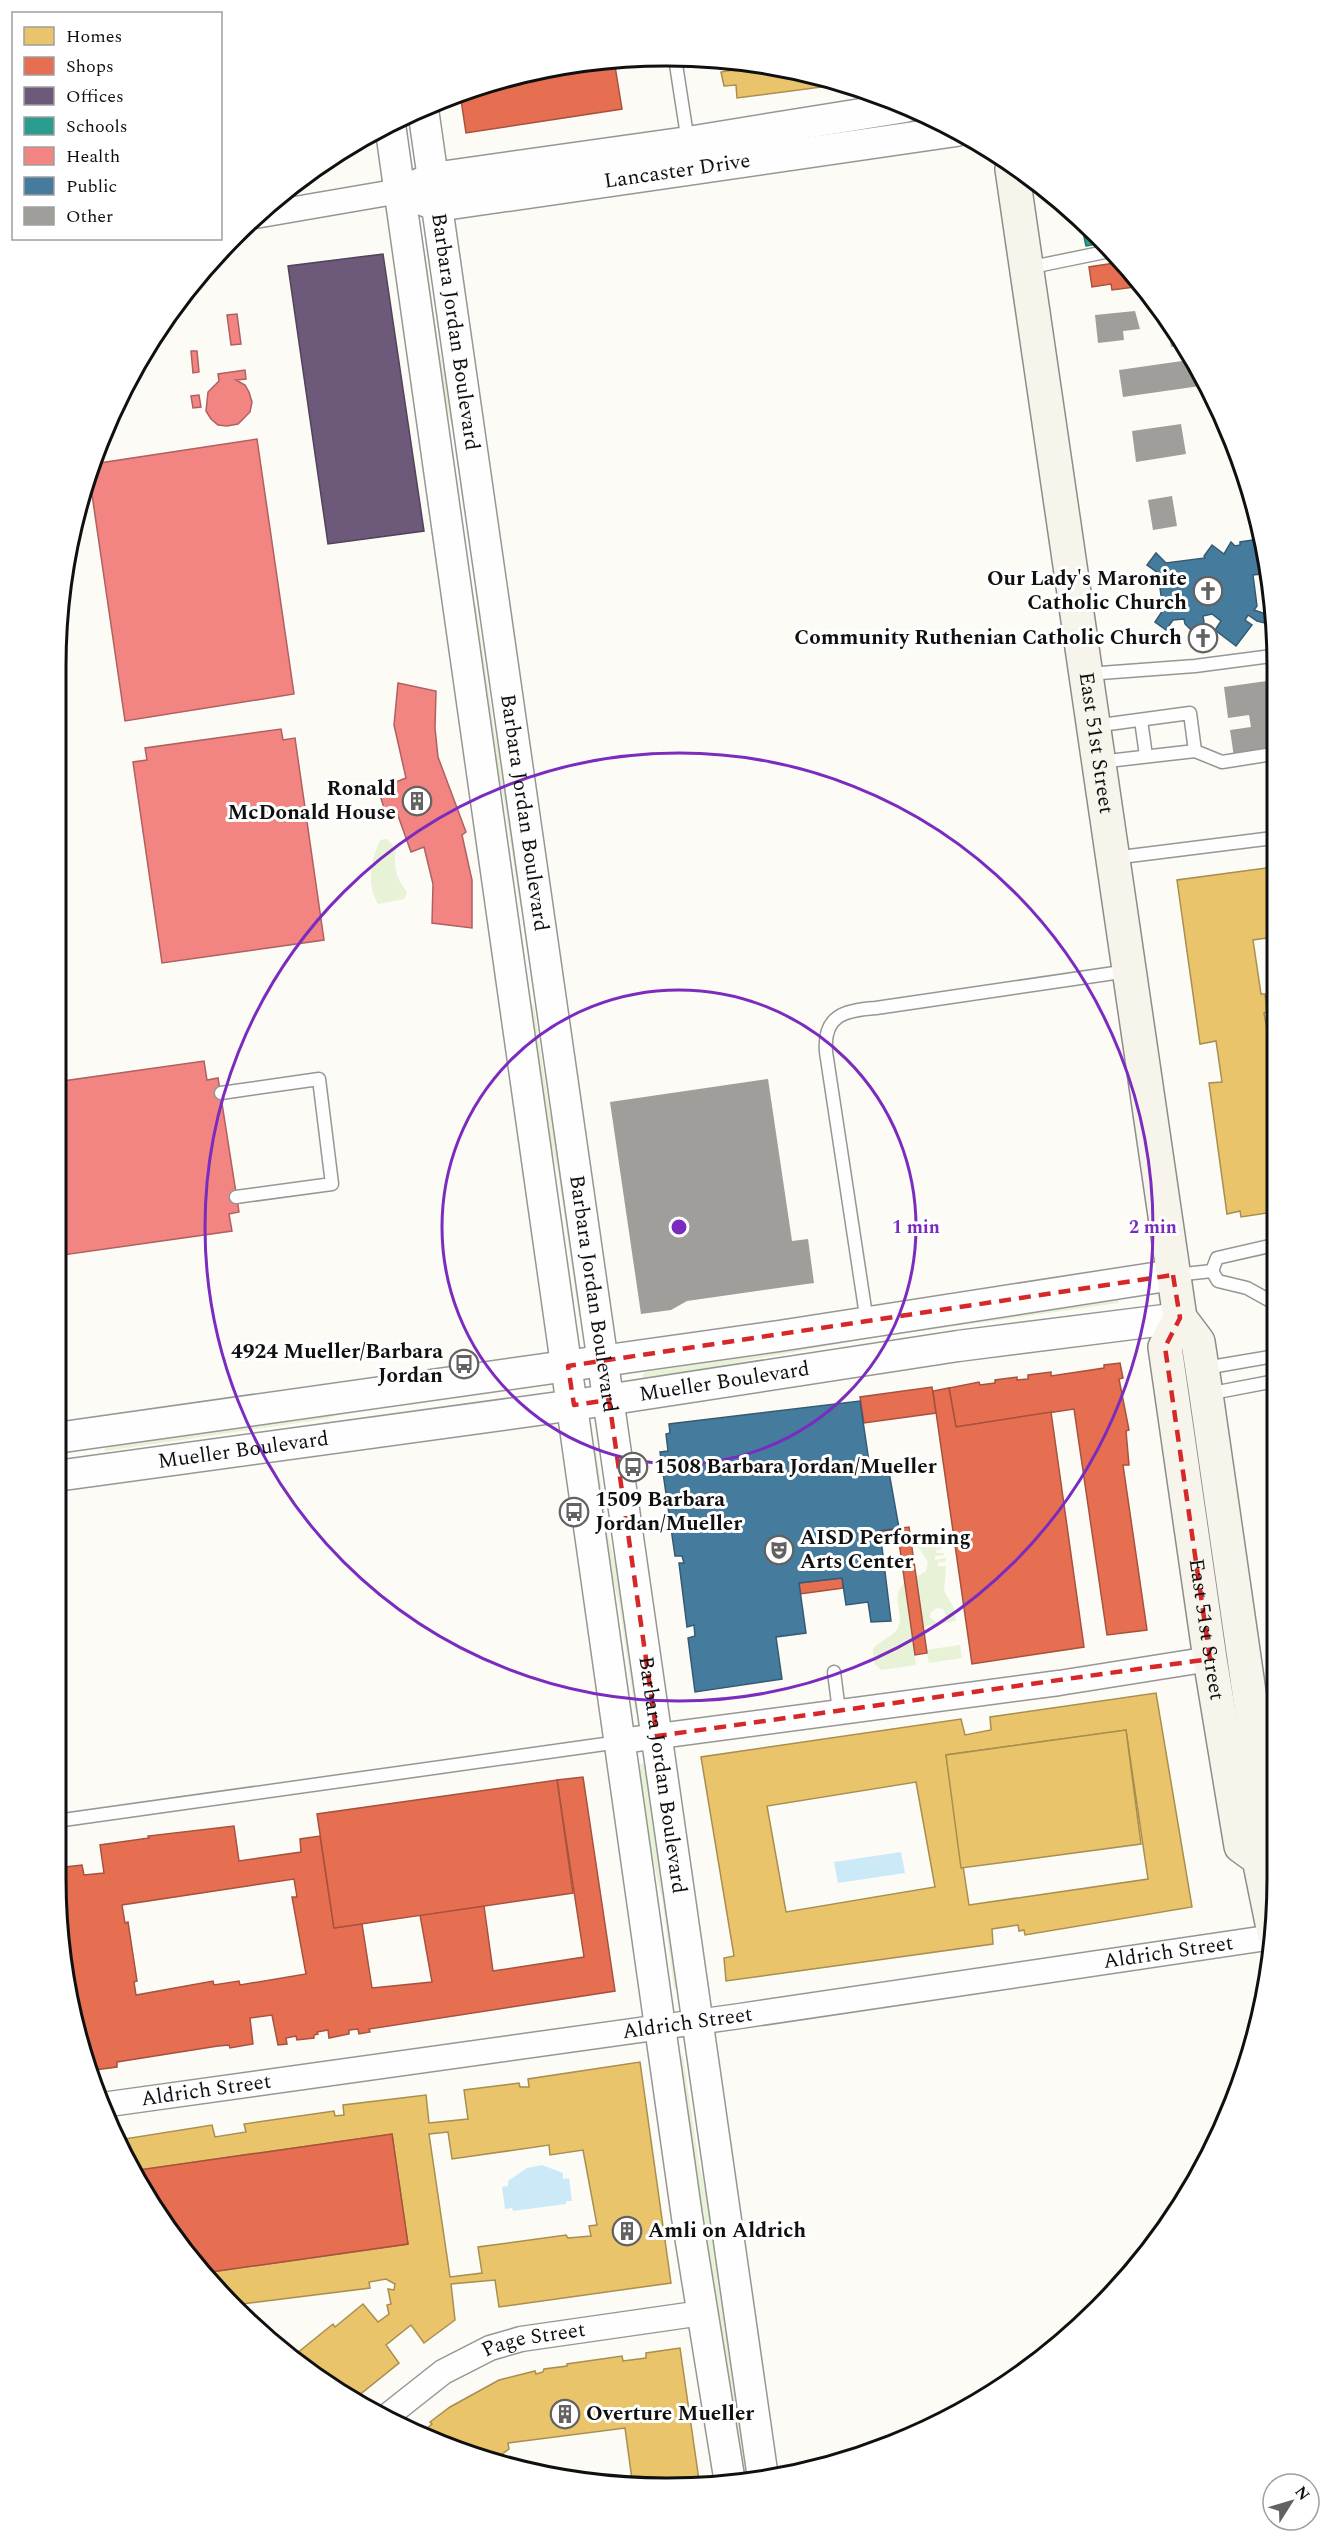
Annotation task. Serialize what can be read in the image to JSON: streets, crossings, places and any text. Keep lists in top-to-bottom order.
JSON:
{
  "streets": {
    "main road": ["East 51st Street"],
    "street": [
      "Lancaster Drive",
      "Barbara Jordan Boulevard",
      "Mueller Boulevard",
      "Aldrich Street",
      "Page Street"
    ]
  },
  "crossings": [
    ["Lancaster Drive", "Barbara Jordan Boulevard"],
    ["Barbara Jordan Boulevard", "Mueller Boulevard"],
    ["Barbara Jordan Boulevard", "Aldrich Street"],
    ["Barbara Jordan Boulevard", "Page Street"],
    ["East 51st Street", "Mueller Boulevard"]
  ],
  "places": {
    "church": ["Our Lady's Maronite Catholic Church", "Community Ruthenian Catholic Church"],
    "building": ["Ronald McDonald House", "Amli on Aldrich", "Overture Mueller"],
    "bus stop": ["4924 Mueller/Barbara Jordan", "1508 Barbara Jordan/Mueller", "1509 Barbara Jordan/Mueller"],
    "theatre": ["AISD Performing Arts Center"]
  },
  "legend": [
    "Homes",
    "Shops",
    "Offices",
    "Schools",
    "Health",
    "Public",
    "Other"
  ],
  "north": "top right",
  "rings": ["1 min", "2 min"]
}
